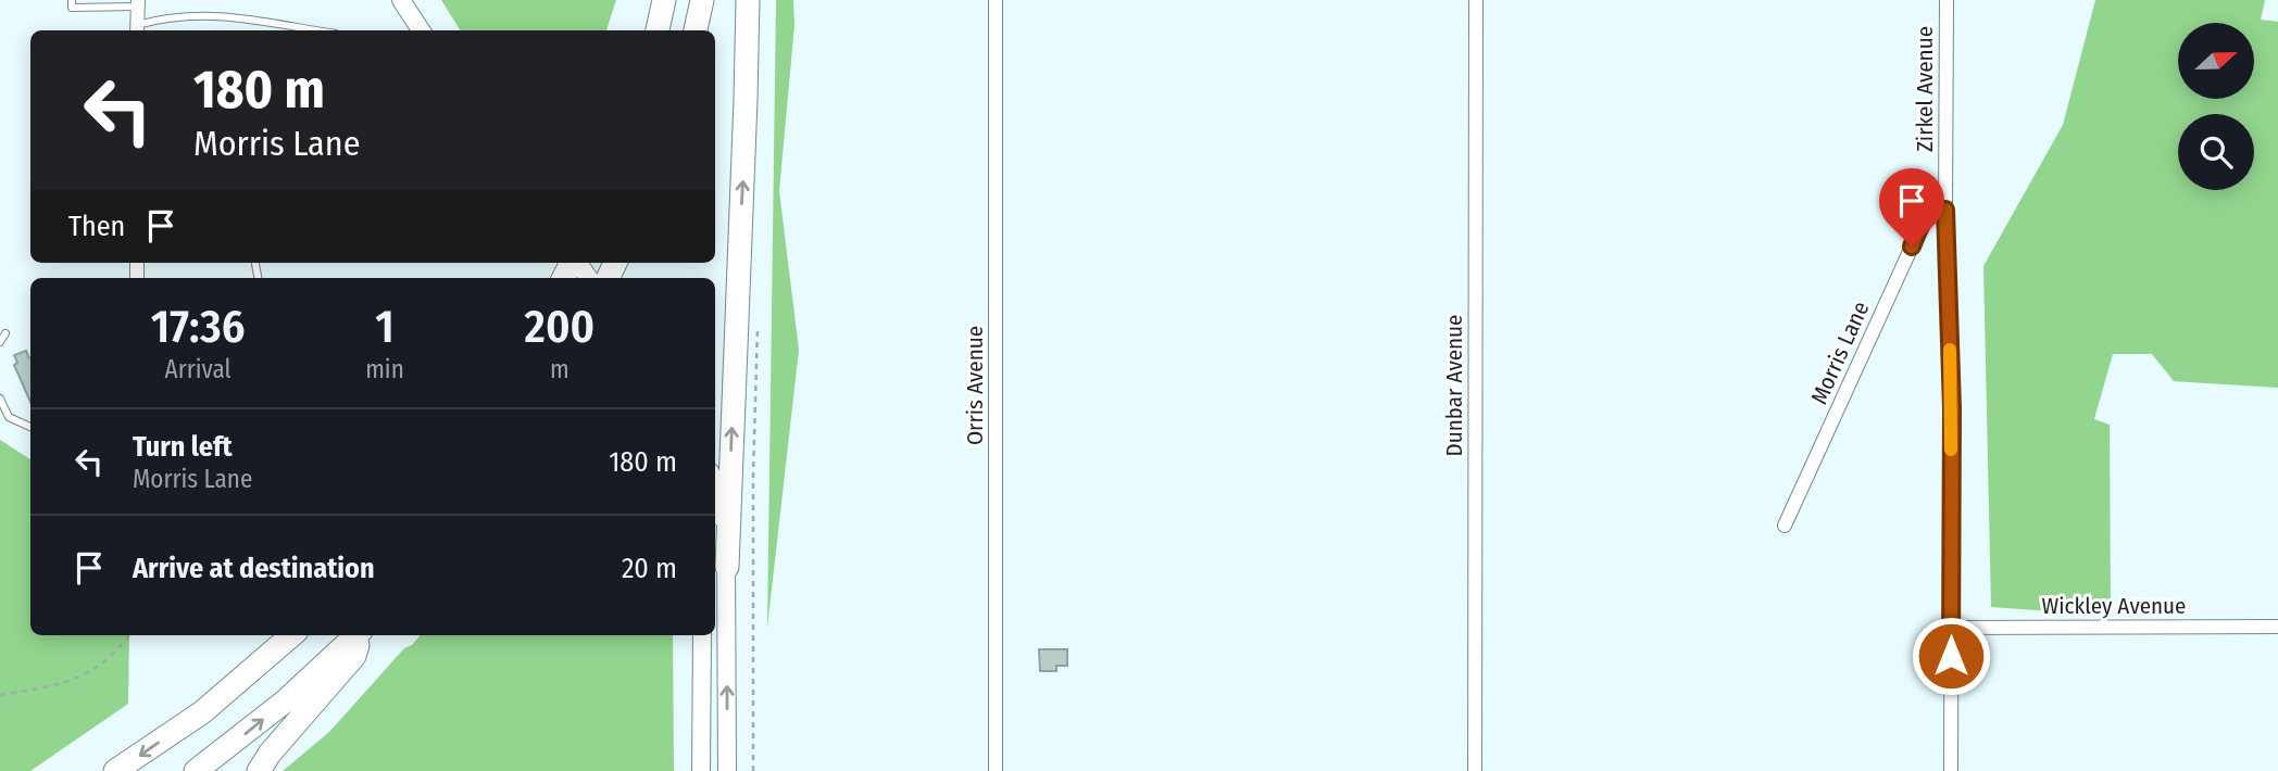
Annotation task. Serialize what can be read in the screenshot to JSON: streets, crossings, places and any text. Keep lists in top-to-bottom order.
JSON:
{
  "streets": {
    "street": [
      "Zirkel Avenue",
      "Morris Lane",
      "Orris Avenue",
      "Dunbar Avenue",
      "Wickley Avenue"
    ]
  },
  "crossings": [
    ["Zirkel Avenue", "Morris Lane"],
    ["Zirkel Avenue", "Wickley Avenue"]
  ],
  "north": "right",
  "page": {
    "turn": ["180 m", "Morris Lane"],
    "then": "Then",
    "eta": [
      "17:36",
      "Arrival",
      "1",
      "min",
      "200",
      "m"
    ],
    "list": [
      {
        "name": "Turn left",
        "note": "Morris Lane",
        "value": "180 m"
      },
      {
        "name": "Arrive at destination",
        "value": "20 m"
      }
    ]
  }
}
